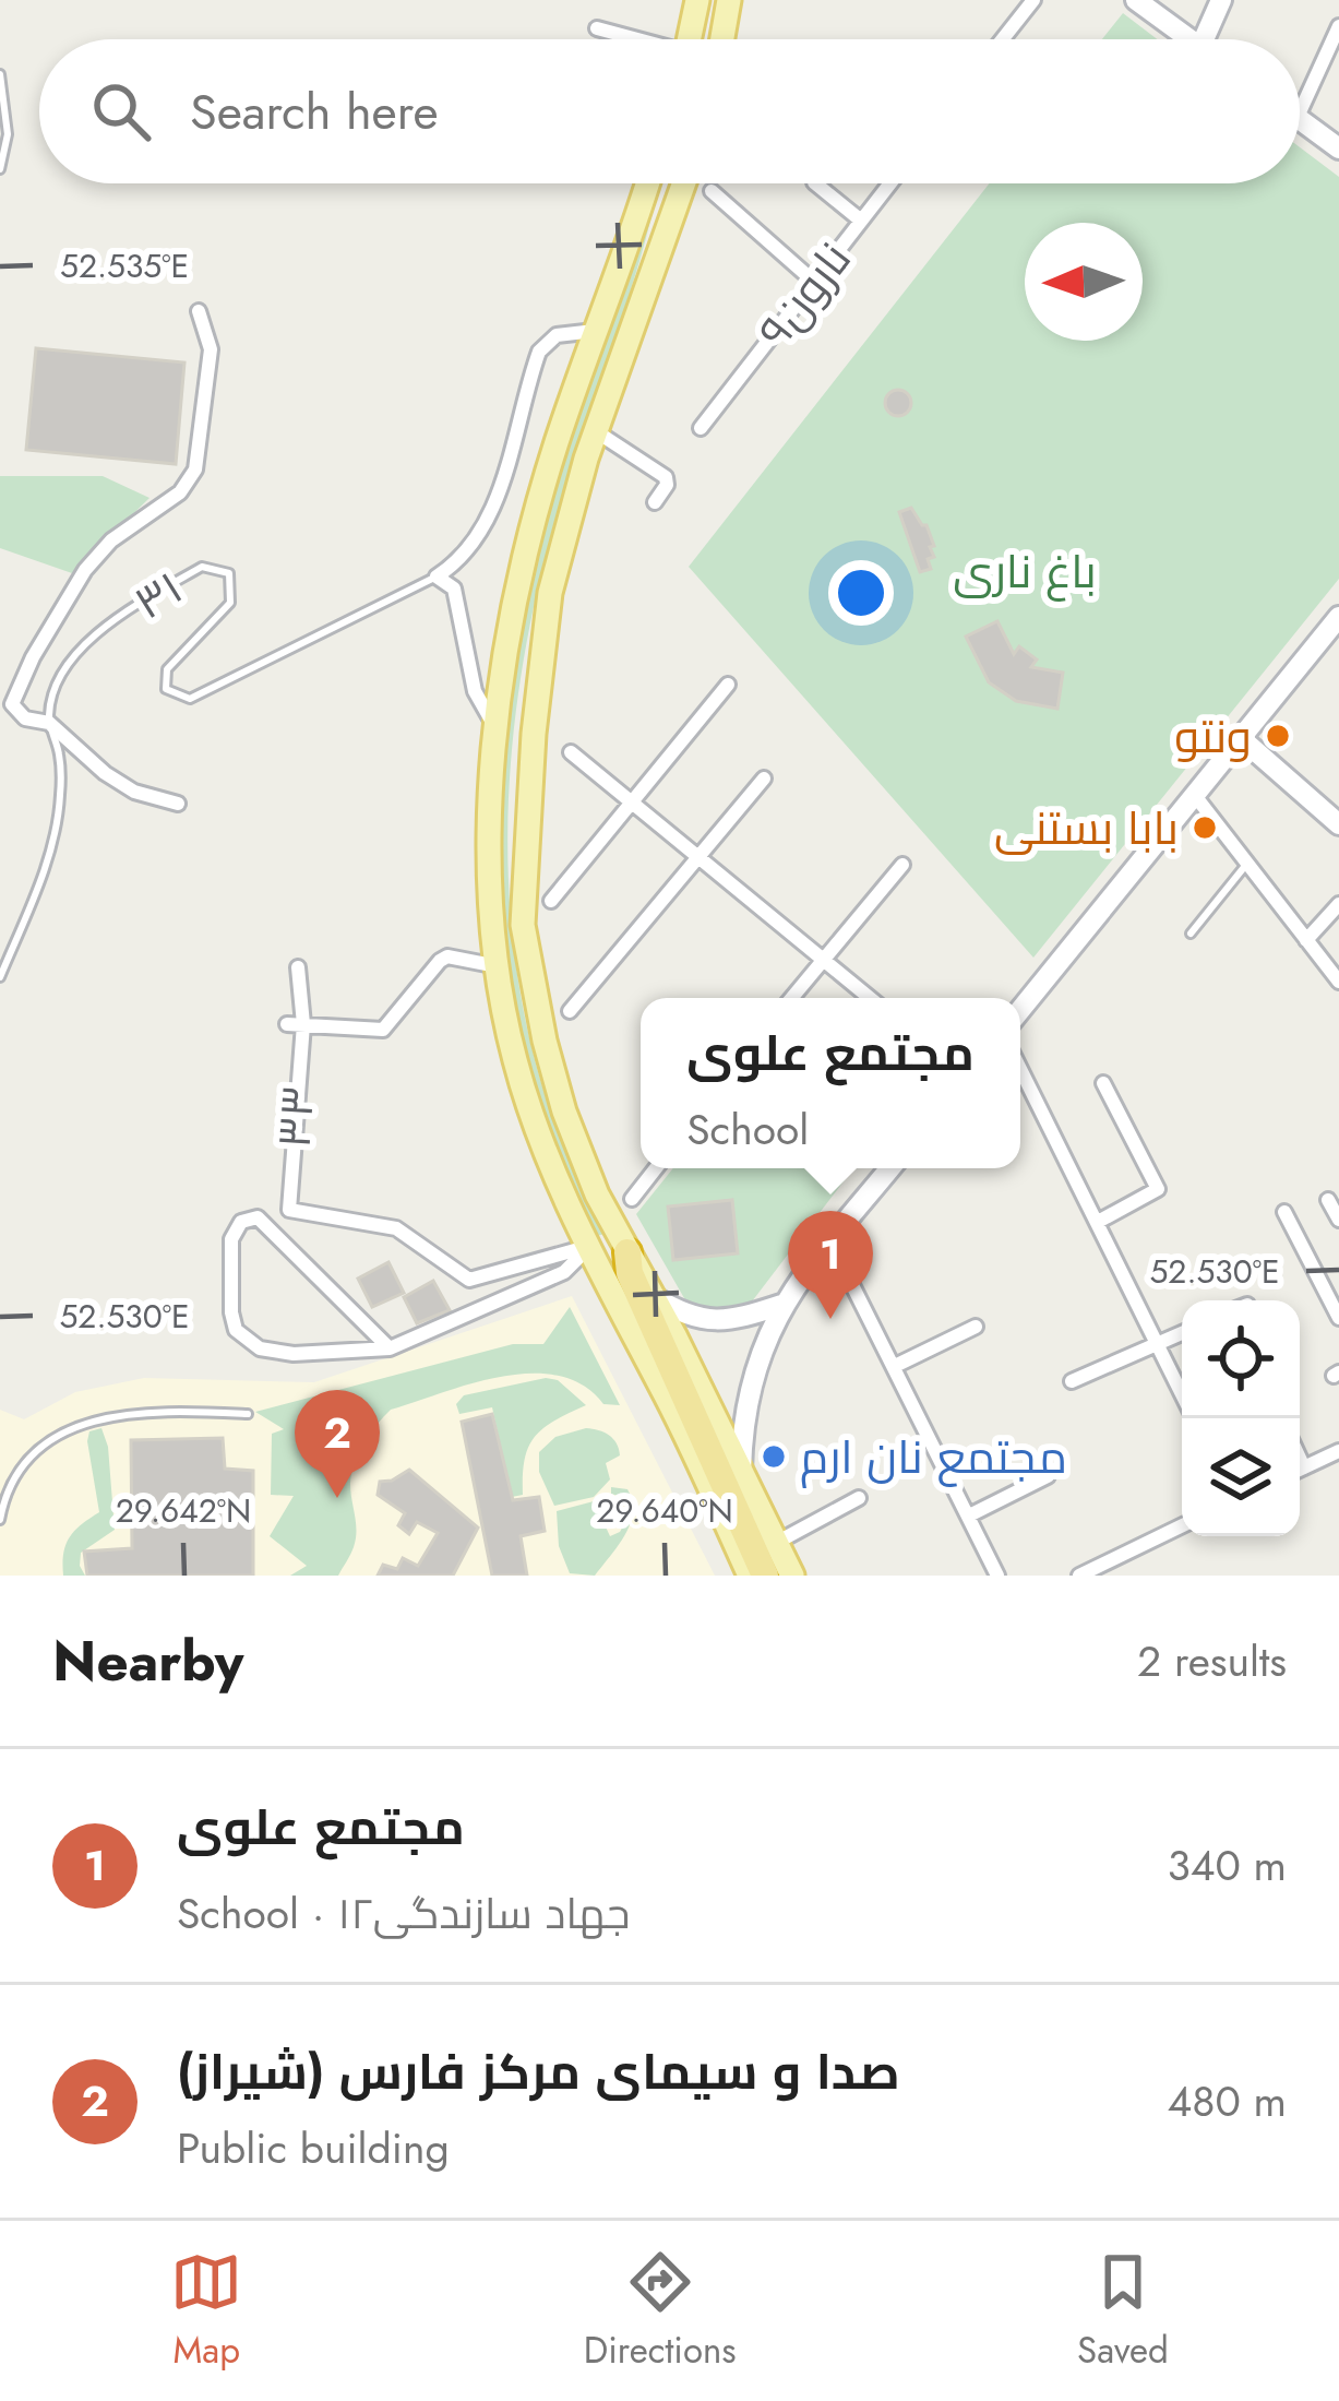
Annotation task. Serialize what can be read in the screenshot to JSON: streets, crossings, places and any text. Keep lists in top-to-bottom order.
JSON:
{
  "streets": {
    "street": ["نارون۹", "۳۳"],
    "lane": ["۳۱"]
  },
  "parks": ["باغ ناری"],
  "places": ["ونتو", "بابا بستنی", "مجتمع نان ارم"],
  "north": "left",
  "page": {
    "search": "Search here",
    "popup": ["مجتمع علوی", "School"],
    "pins": ["1", "2"],
    "heading": ["Nearby", "2 results"],
    "list": [
      {
        "mark": "1",
        "name": "مجتمع علوی",
        "note": "School · جهاد سازندگی۱۲",
        "value": "340 m"
      },
      {
        "mark": "2",
        "name": "صدا و سیمای مرکز فارس (شیراز)",
        "note": "Public building",
        "value": "480 m"
      }
    ],
    "nav": ["Map", "Directions", "Saved"]
  },
  "coordinates": [
    "52.535°E",
    "52.530°E",
    "29.642°N",
    "29.640°N"
  ]
}
